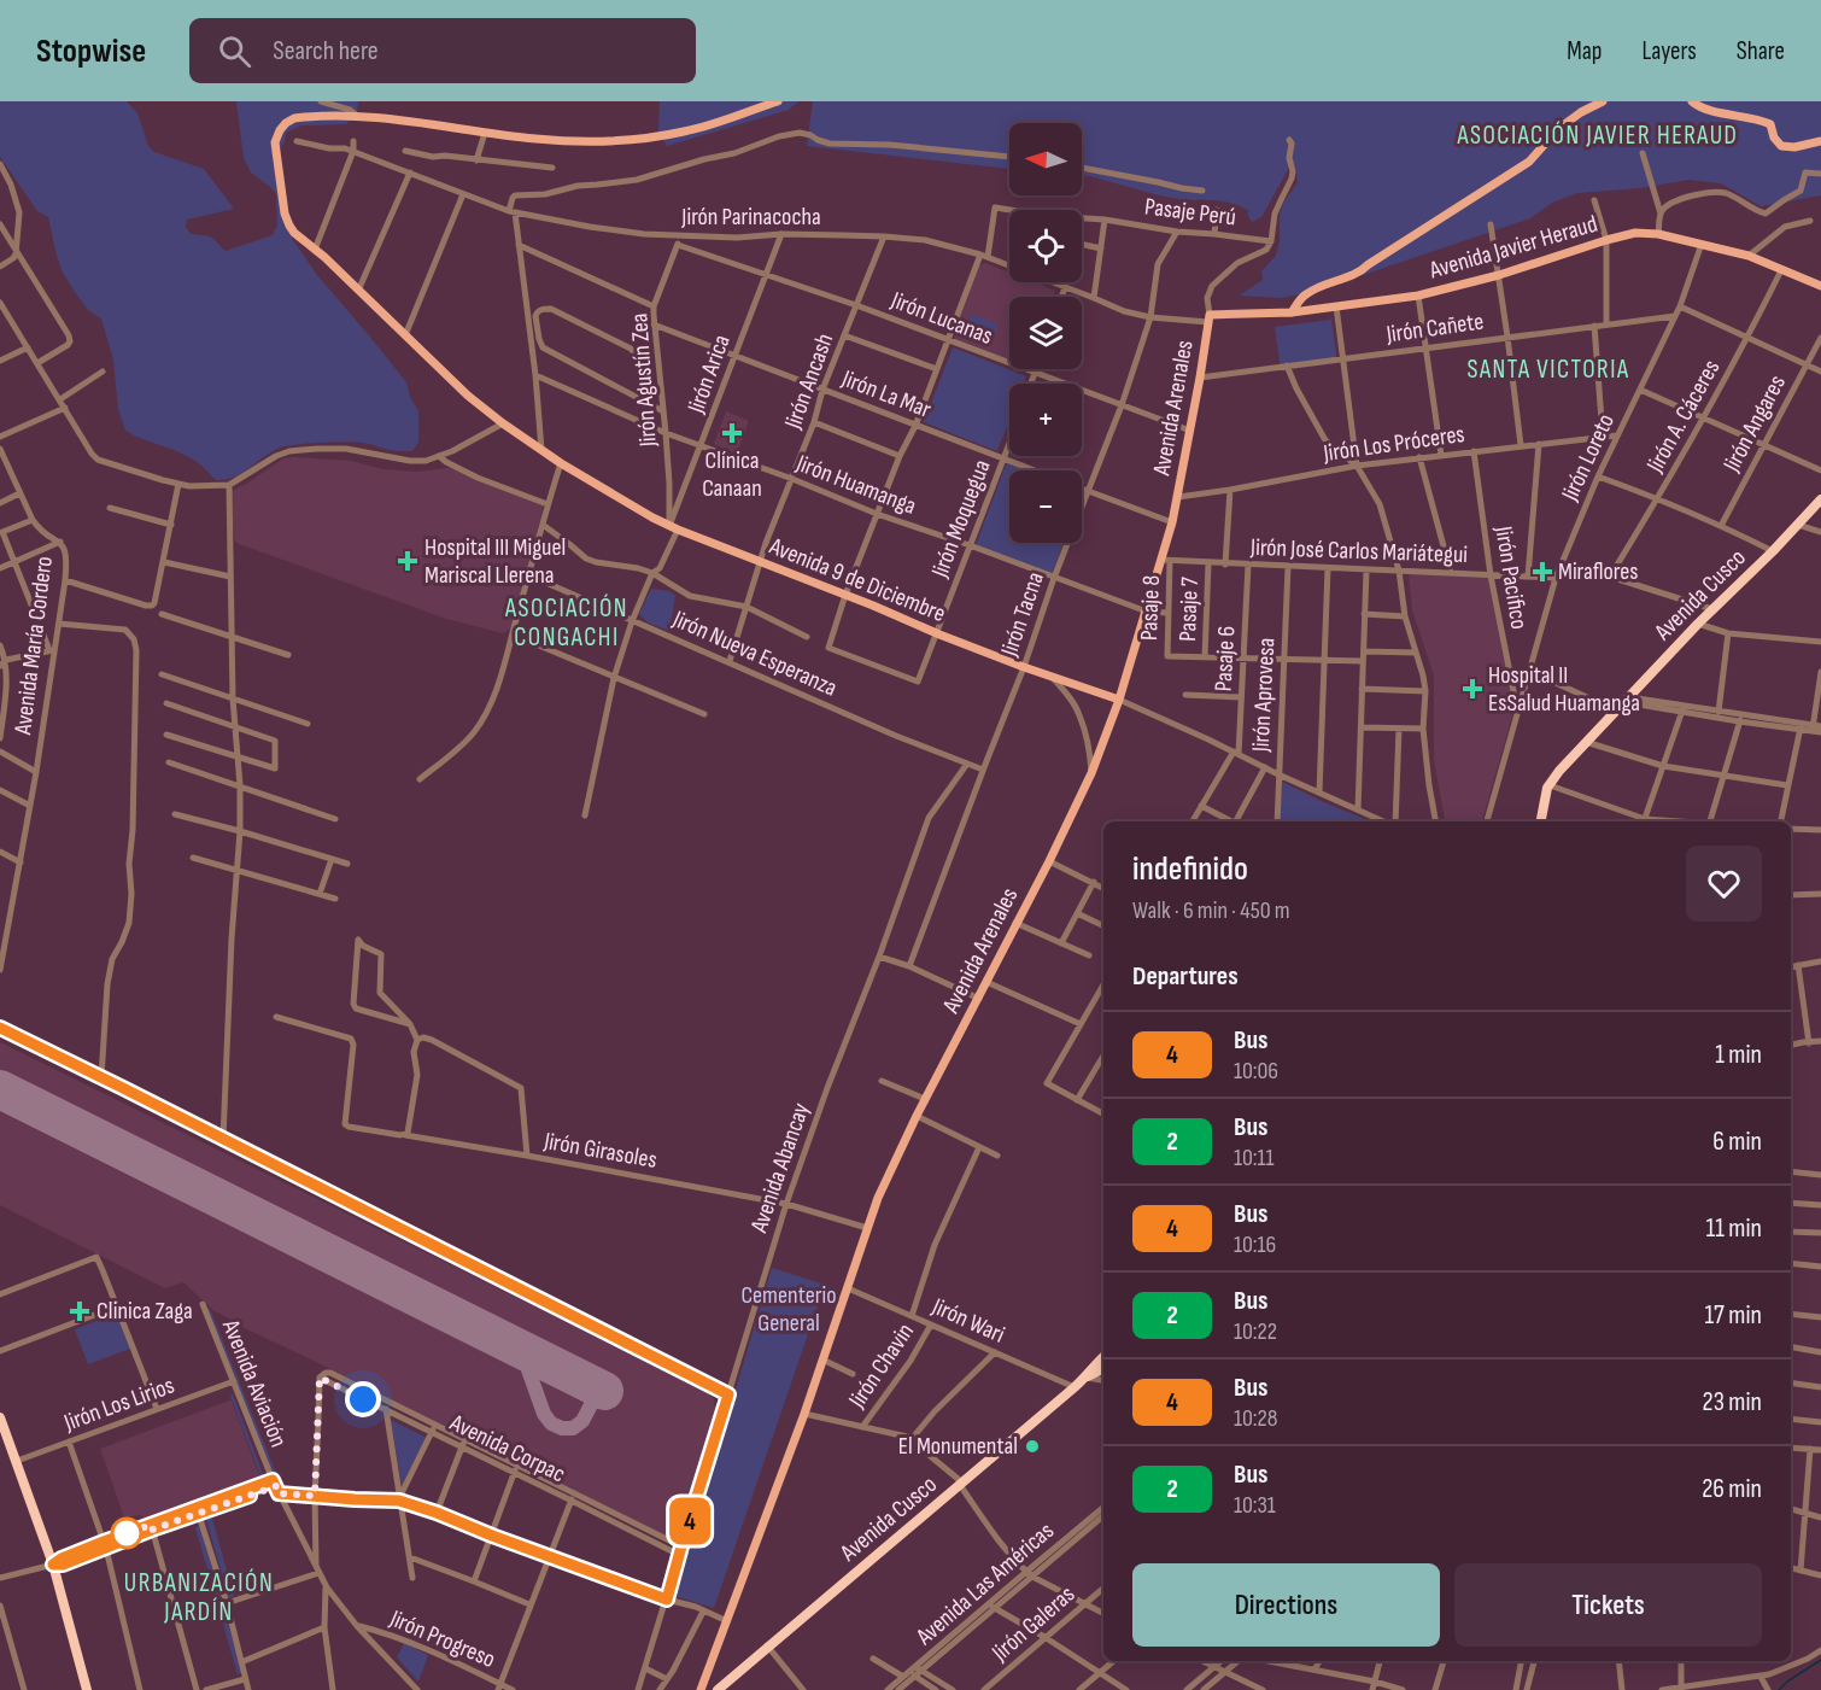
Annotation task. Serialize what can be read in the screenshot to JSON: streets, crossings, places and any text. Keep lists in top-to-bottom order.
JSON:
{
  "streets": {
    "highway": ["Avenida Cusco"],
    "main road": ["Avenida Javier Heraud", "Avenida Arenales", "Avenida 9 de Diciembre"],
    "street": [
      "Pasaje Perú",
      "Jirón Parinacocha",
      "Jirón Lucanas",
      "Jirón Cañete",
      "Jirón Arica",
      "Jirón Agustín Zea",
      "Jirón Ancash",
      "Jirón La Mar",
      "Jirón A. Cáceres",
      "Jirón Angares",
      "Jirón Los Próceres",
      "Jirón Loreto",
      "Jirón Huamanga",
      "Jirón Moquegua",
      "Jirón José Carlos Mariátegui",
      "Jirón Pacifico",
      "Pasaje 8",
      "Pasaje 7",
      "Jirón Tacna",
      "Avenida María Cordero",
      "Jirón Nueva Esperanza",
      "Pasaje 6",
      "Jirón Aprovesa",
      "Jirón Girasoles",
      "Avenida Abancay",
      "Jirón Wari",
      "Jirón Chavin",
      "Avenida Aviación",
      "Jirón Los Lirios",
      "Avenida Corpac",
      "Avenida Las Américas",
      "Jirón Galeras",
      "Jirón Progreso"
    ]
  },
  "crossings": [
    ["Pasaje Perú", "Jirón Parinacocha"],
    ["Pasaje Perú", "Avenida Arenales"],
    ["Pasaje Perú", "Jirón Tacna"],
    ["Jirón Parinacocha", "Avenida Javier Heraud"],
    ["Jirón Parinacocha", "Jirón Arica"],
    ["Jirón Parinacocha", "Jirón Agustín Zea"],
    ["Jirón Parinacocha", "Jirón Ancash"],
    ["Jirón Parinacocha", "Avenida Arenales"],
    ["Jirón Parinacocha", "Jirón Tacna"],
    ["Avenida Javier Heraud", "Avenida Arenales"],
    ["Avenida Javier Heraud", "Jirón A. Cáceres"],
    ["Avenida Javier Heraud", "Jirón Loreto"],
    ["Jirón Lucanas", "Jirón Arica"],
    ["Jirón Lucanas", "Jirón Agustín Zea"],
    ["Jirón Lucanas", "Jirón Ancash"],
    ["Jirón Lucanas", "Avenida Arenales"],
    ["Jirón Lucanas", "Jirón Tacna"],
    ["Jirón Cañete", "Avenida Arenales"],
    ["Jirón Cañete", "Jirón Loreto"],
    ["Jirón Arica", "Jirón Agustín Zea"],
    ["Jirón Arica", "Jirón La Mar"],
    ["Jirón Arica", "Jirón Huamanga"],
    ["Jirón Arica", "Avenida 9 de Diciembre"],
    ["Jirón Arica", "Jirón Nueva Esperanza"],
    ["Jirón Agustín Zea", "Jirón La Mar"],
    ["Jirón Agustín Zea", "Jirón Huamanga"],
    ["Jirón Agustín Zea", "Avenida 9 de Diciembre"],
    ["Jirón Ancash", "Jirón La Mar"],
    ["Jirón Ancash", "Jirón Huamanga"],
    ["Jirón Ancash", "Avenida 9 de Diciembre"],
    ["Jirón Ancash", "Jirón Nueva Esperanza"],
    ["Jirón La Mar", "Avenida Arenales"],
    ["Jirón La Mar", "Jirón Moquegua"],
    ["Jirón La Mar", "Jirón Tacna"],
    ["Avenida Arenales", "Jirón Los Próceres"],
    ["Avenida Arenales", "Jirón Huamanga"],
    ["Avenida Arenales", "Jirón José Carlos Mariátegui"],
    ["Avenida Arenales", "Avenida 9 de Diciembre"],
    ["Avenida Arenales", "Pasaje 8"],
    ["Avenida Arenales", "Jirón Girasoles"],
    ["Avenida Arenales", "Jirón Wari"],
    ["Jirón Los Próceres", "Jirón Loreto"],
    ["Jirón Los Próceres", "Jirón Pacifico"],
    ["Jirón Loreto", "Jirón José Carlos Mariátegui"],
    ["Jirón Loreto", "Jirón Pacifico"],
    ["Jirón Huamanga", "Jirón Moquegua"],
    ["Jirón Huamanga", "Pasaje 8"],
    ["Jirón Huamanga", "Jirón Tacna"],
    ["Jirón Moquegua", "Avenida 9 de Diciembre"],
    ["Jirón José Carlos Mariátegui", "Jirón Pacifico"],
    ["Jirón José Carlos Mariátegui", "Pasaje 8"],
    ["Jirón José Carlos Mariátegui", "Pasaje 7"],
    ["Jirón José Carlos Mariátegui", "Pasaje 6"],
    ["Jirón José Carlos Mariátegui", "Jirón Aprovesa"],
    ["Avenida 9 de Diciembre", "Jirón Tacna"],
    ["Avenida 9 de Diciembre", "Pasaje 6"],
    ["Avenida 9 de Diciembre", "Jirón Aprovesa"],
    ["Avenida Cusco", "Jirón Wari"],
    ["Pasaje 8", "Pasaje 7"],
    ["Jirón Tacna", "Jirón Nueva Esperanza"],
    ["Jirón Nueva Esperanza", "Avenida Abancay"],
    ["Jirón Girasoles", "Avenida Abancay"],
    ["Avenida Abancay", "Avenida Corpac"],
    ["Jirón Wari", "Jirón Chavin"],
    ["Avenida Aviación", "Jirón Los Lirios"],
    ["Avenida Aviación", "Jirón Progreso"]
  ],
  "districts": [
    "ASOCIACIÓN JAVIER HERAUD",
    "SANTA VICTORIA",
    "ASOCIACIÓN CONGACHI",
    "URBANIZACIÓN JARDÍN"
  ],
  "parks": ["Cementerio General"],
  "places": {
    "health": [
      "Clínica Canaan",
      "Hospital III Miguel Mariscal Llerena",
      "Miraflores",
      "Hospital II EsSalud Huamanga",
      "Clinica Zaga"
    ],
    "other": ["El Monumental"]
  },
  "lines": ["bus line 4"],
  "north": "left",
  "page": {
    "header": "Stopwise",
    "search": "Search here",
    "nav": ["Map", "Layers", "Share"],
    "on_map": "4",
    "map_buttons": ["+", "−"],
    "heading": [
      ["indefinido", "Walk · 6 min · 450 m"],
      "Departures"
    ],
    "list": [
      {
        "mark": "4",
        "name": "Bus",
        "note": "10:06",
        "value": "1 min"
      },
      {
        "mark": "2",
        "name": "Bus",
        "note": "10:11",
        "value": "6 min"
      },
      {
        "mark": "4",
        "name": "Bus",
        "note": "10:16",
        "value": "11 min"
      },
      {
        "mark": "2",
        "name": "Bus",
        "note": "10:22",
        "value": "17 min"
      },
      {
        "mark": "4",
        "name": "Bus",
        "note": "10:28",
        "value": "23 min"
      },
      {
        "mark": "2",
        "name": "Bus",
        "note": "10:31",
        "value": "26 min"
      }
    ],
    "buttons": ["Directions", "Tickets"]
  }
}
